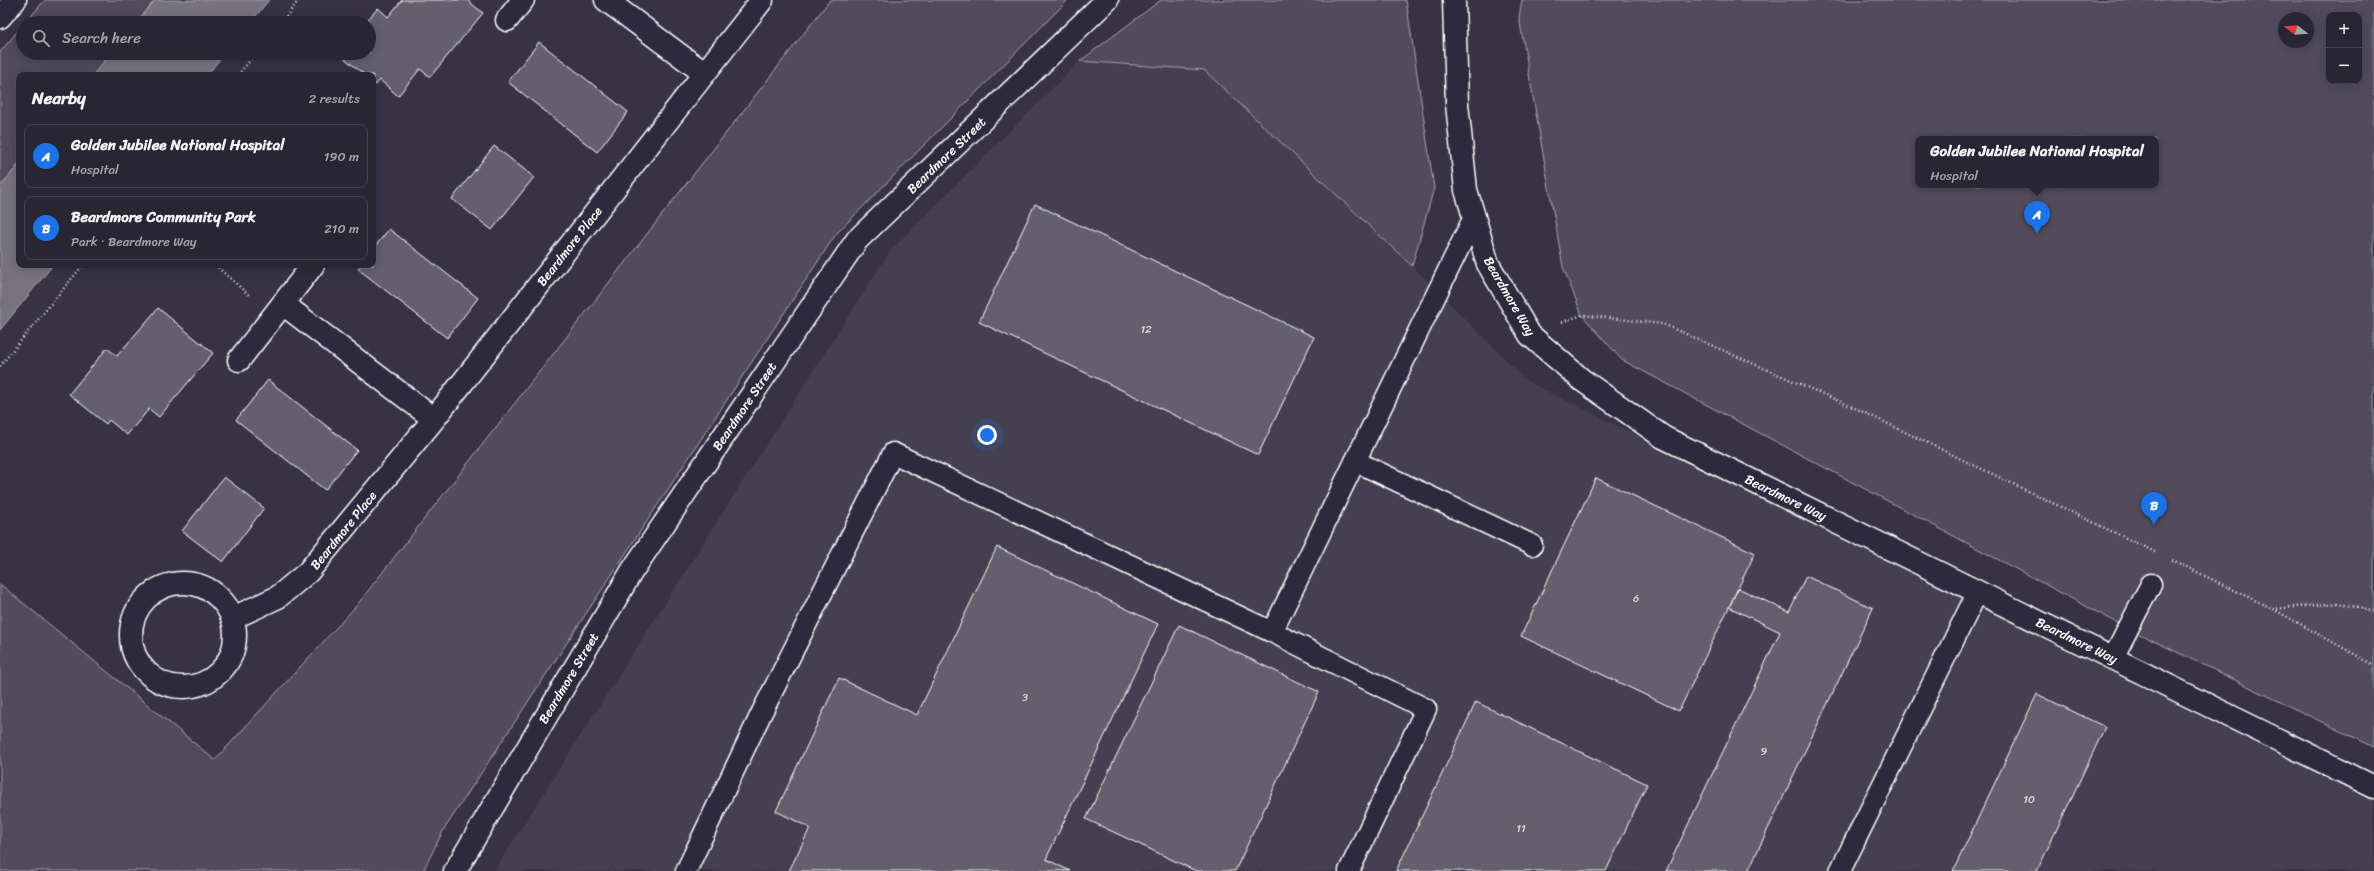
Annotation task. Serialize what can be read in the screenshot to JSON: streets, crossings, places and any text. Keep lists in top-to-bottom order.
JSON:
{
  "streets": {
    "street": ["Beardmore Street", "Beardmore Place", "Beardmore Way"]
  },
  "house_numbers": [
    "12",
    "6",
    "3",
    "9",
    "10",
    "11"
  ],
  "north": "left",
  "page": {
    "map_buttons": ["+", "−"],
    "search": "Search here",
    "heading": ["Nearby", "2 results"],
    "list": [
      {
        "mark": "A",
        "name": "Golden Jubilee National Hospital",
        "note": "Hospital",
        "value": "190 m"
      },
      {
        "mark": "B",
        "name": "Beardmore Community Park",
        "note": "Park · Beardmore Way",
        "value": "210 m"
      }
    ],
    "popup": ["Golden Jubilee National Hospital", "Hospital"],
    "pins": ["A", "B"]
  }
}
